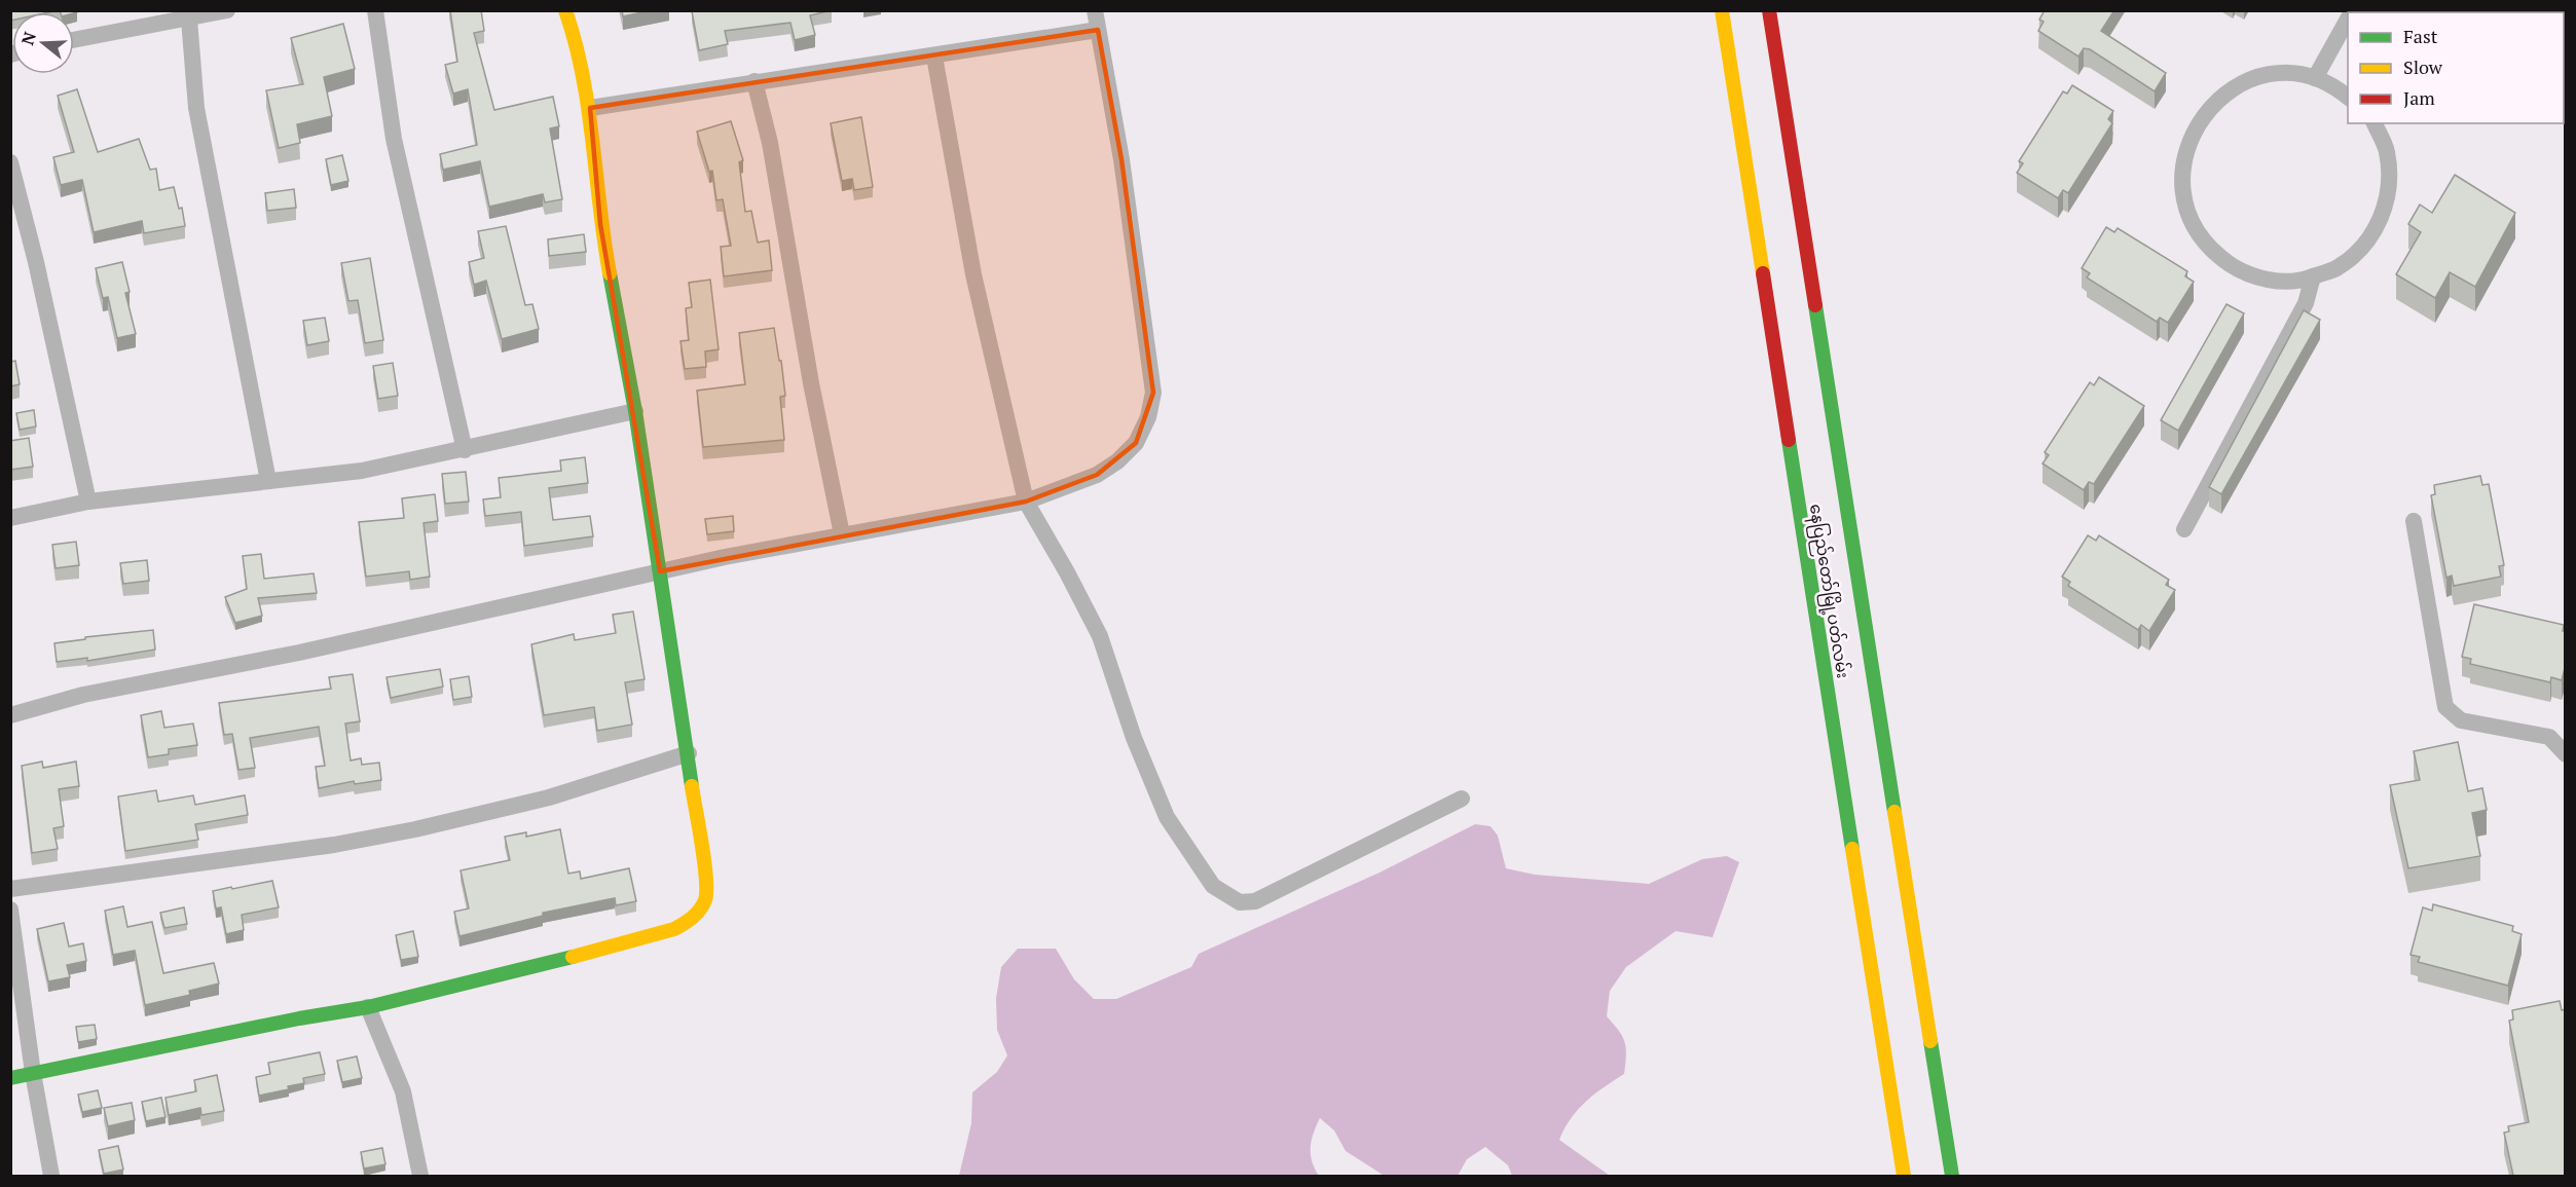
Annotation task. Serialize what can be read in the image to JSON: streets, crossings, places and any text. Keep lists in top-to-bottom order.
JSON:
{
  "streets": {
    "main road": ["နေပြည်တော်မြို့ပတ်လမ်း"]
  },
  "legend": ["Fast", "Slow", "Jam"],
  "north": "left"
}
